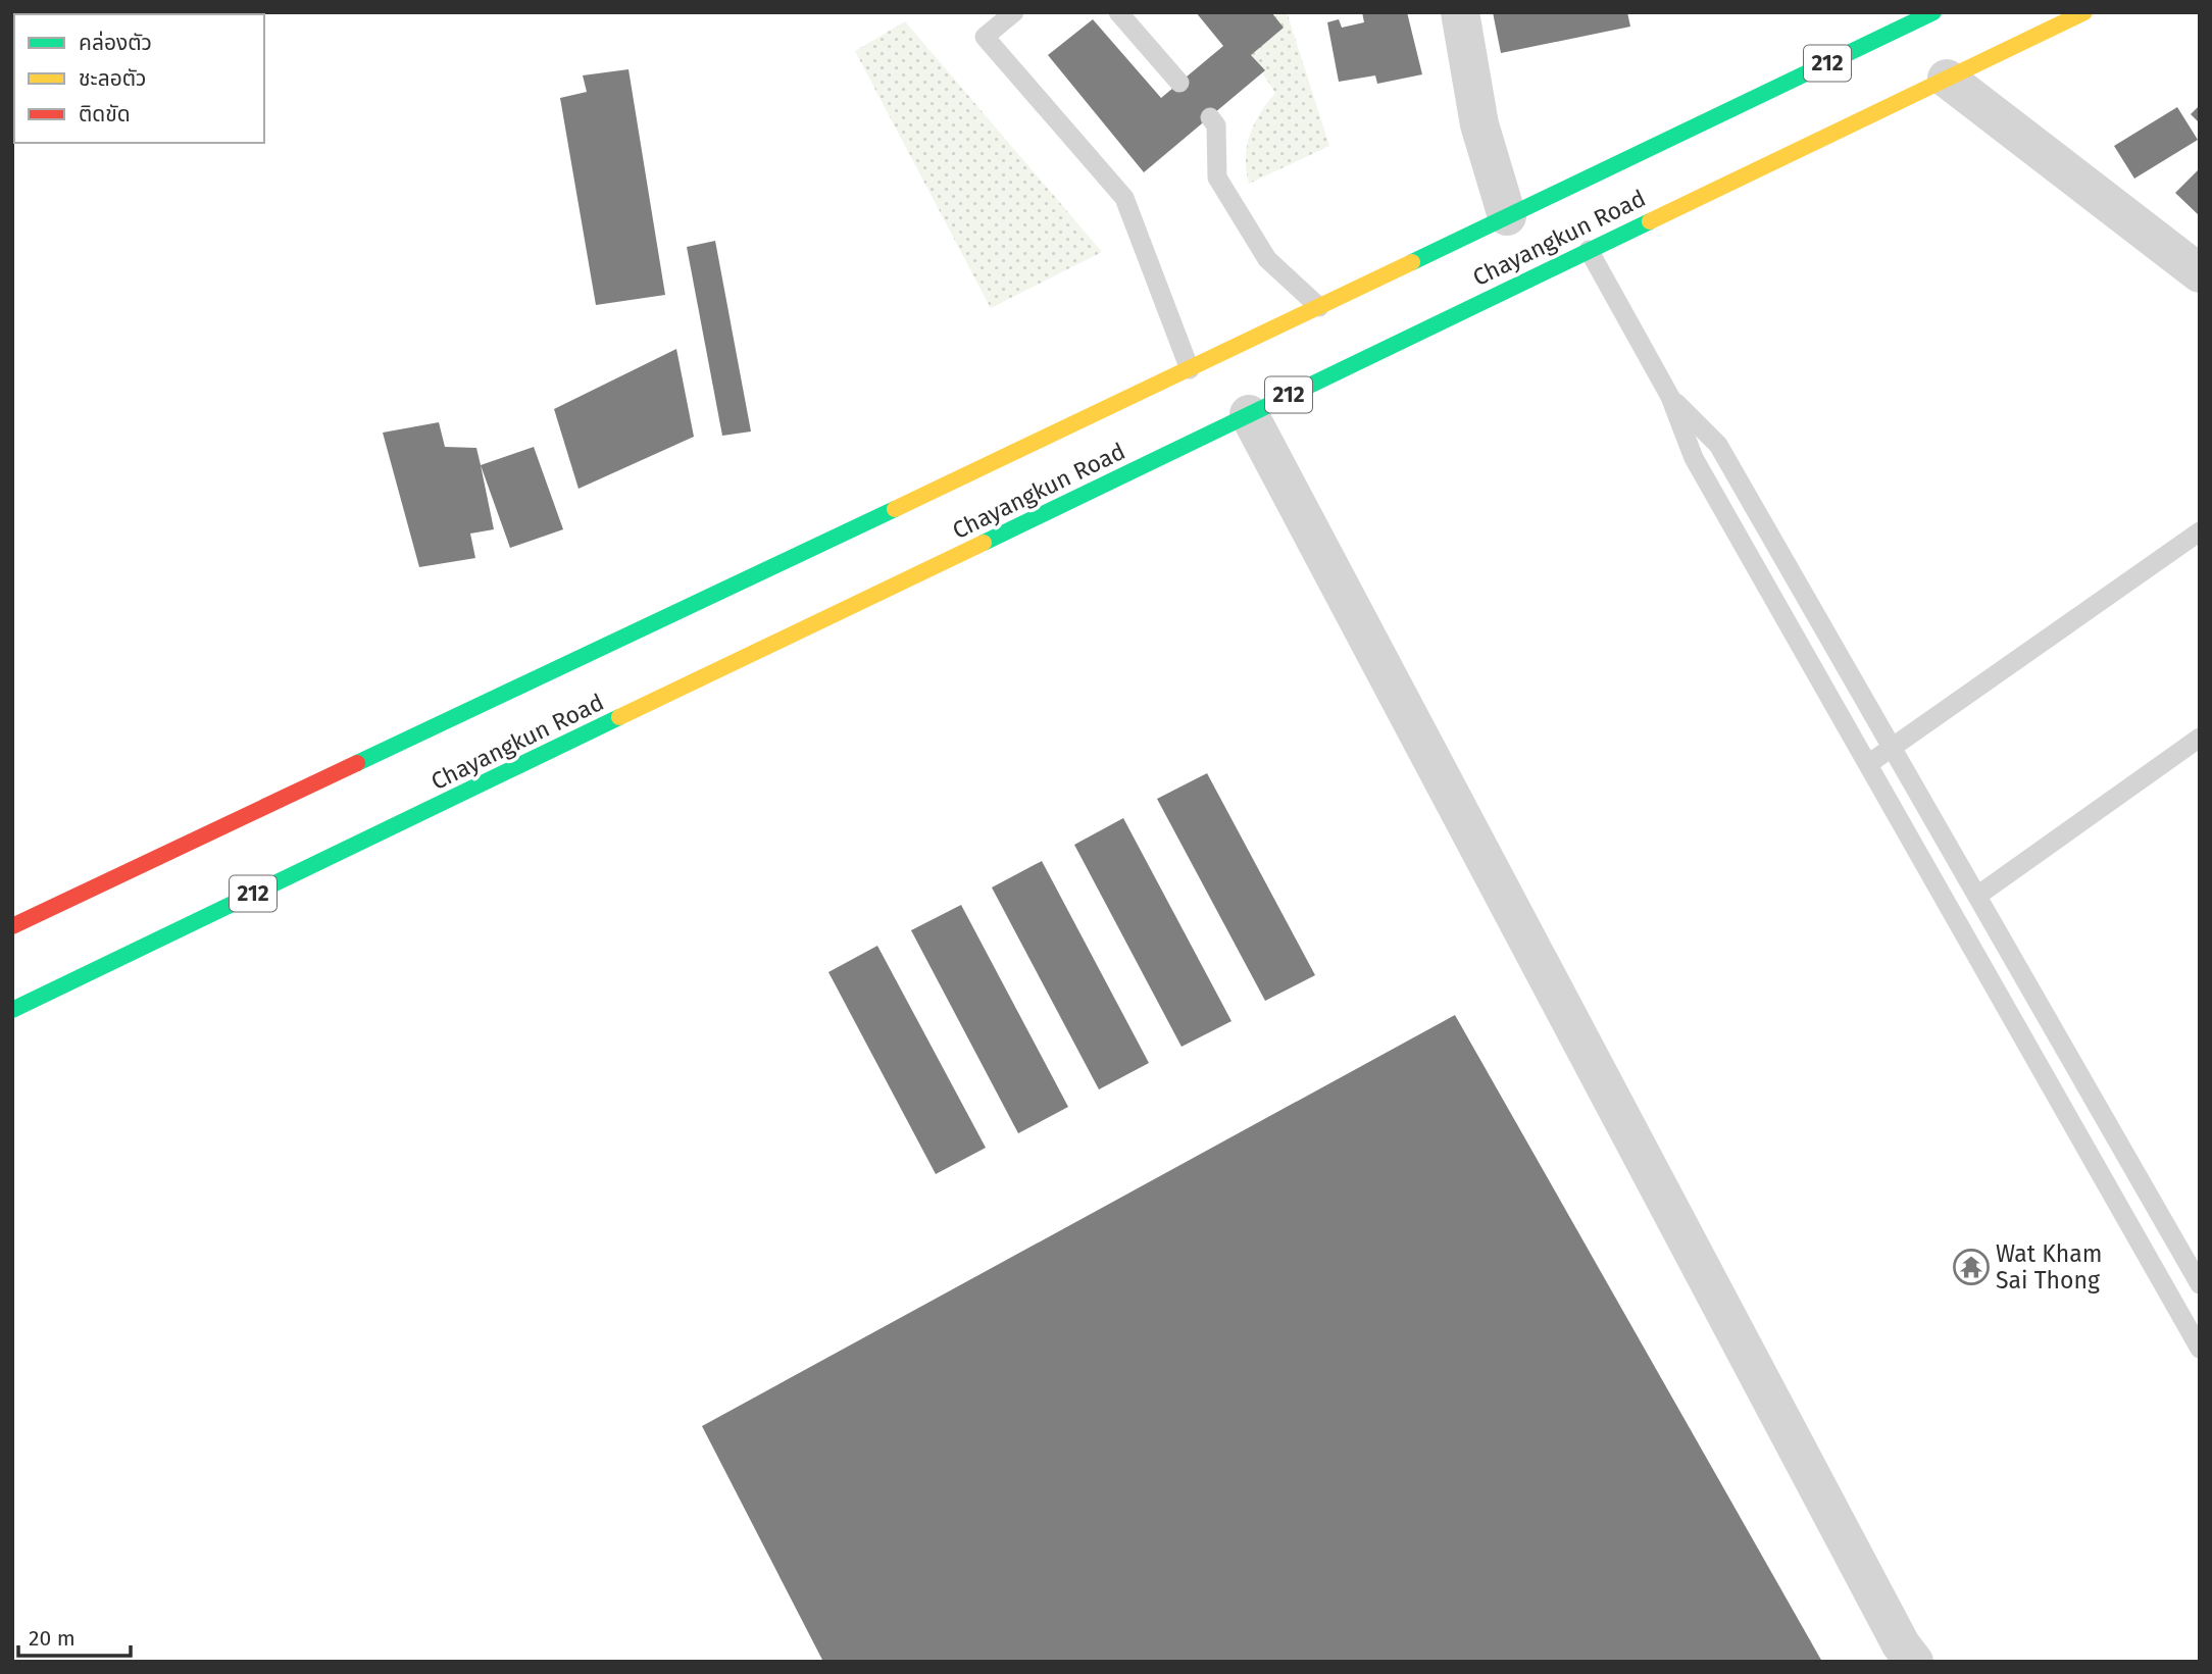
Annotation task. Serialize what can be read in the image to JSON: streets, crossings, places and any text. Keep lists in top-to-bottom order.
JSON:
{
  "streets": {
    "main road": ["212", "Chayangkun Road"]
  },
  "places": {
    "temple": ["Wat Kham Sai Thong"]
  },
  "legend": ["คล่องตัว", "ชะลอตัว", "ติดขัด"],
  "scale_bar": "20 m"
}
